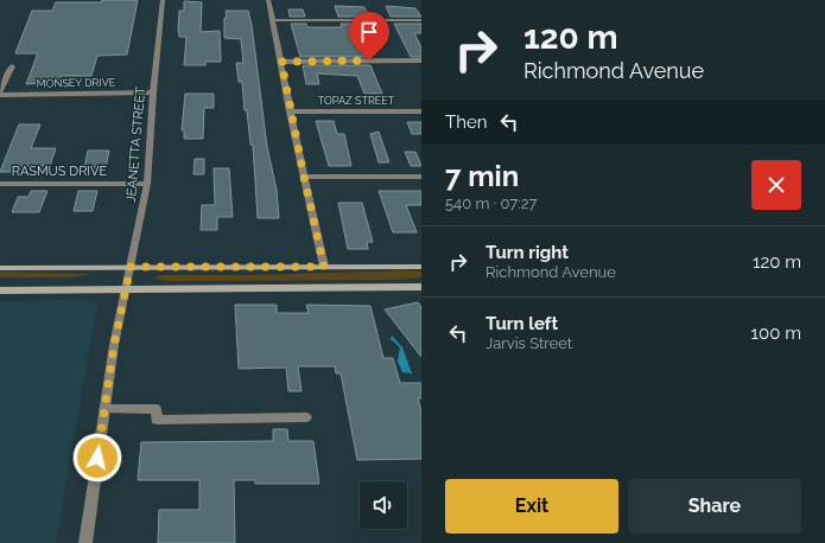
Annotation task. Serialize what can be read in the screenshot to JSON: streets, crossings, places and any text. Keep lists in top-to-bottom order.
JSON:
{
  "streets": {
    "street": [
      "MONSEY DRIVE",
      "TOPAZ STREET",
      "JEANETTA STREET",
      "RASMUS DRIVE"
    ]
  },
  "crossings": [
    ["MONSEY DRIVE", "JEANETTA STREET"],
    ["JEANETTA STREET", "RASMUS DRIVE"]
  ],
  "page": {
    "turn": ["120 m", "Richmond Avenue"],
    "then": "Then",
    "heading": ["7 min", "540 m · 07:27"],
    "list": [
      {
        "name": "Turn right",
        "note": "Richmond Avenue",
        "value": "120 m"
      },
      {
        "name": "Turn left",
        "note": "Jarvis Street",
        "value": "100 m"
      }
    ],
    "buttons": ["Exit", "Share"]
  }
}
